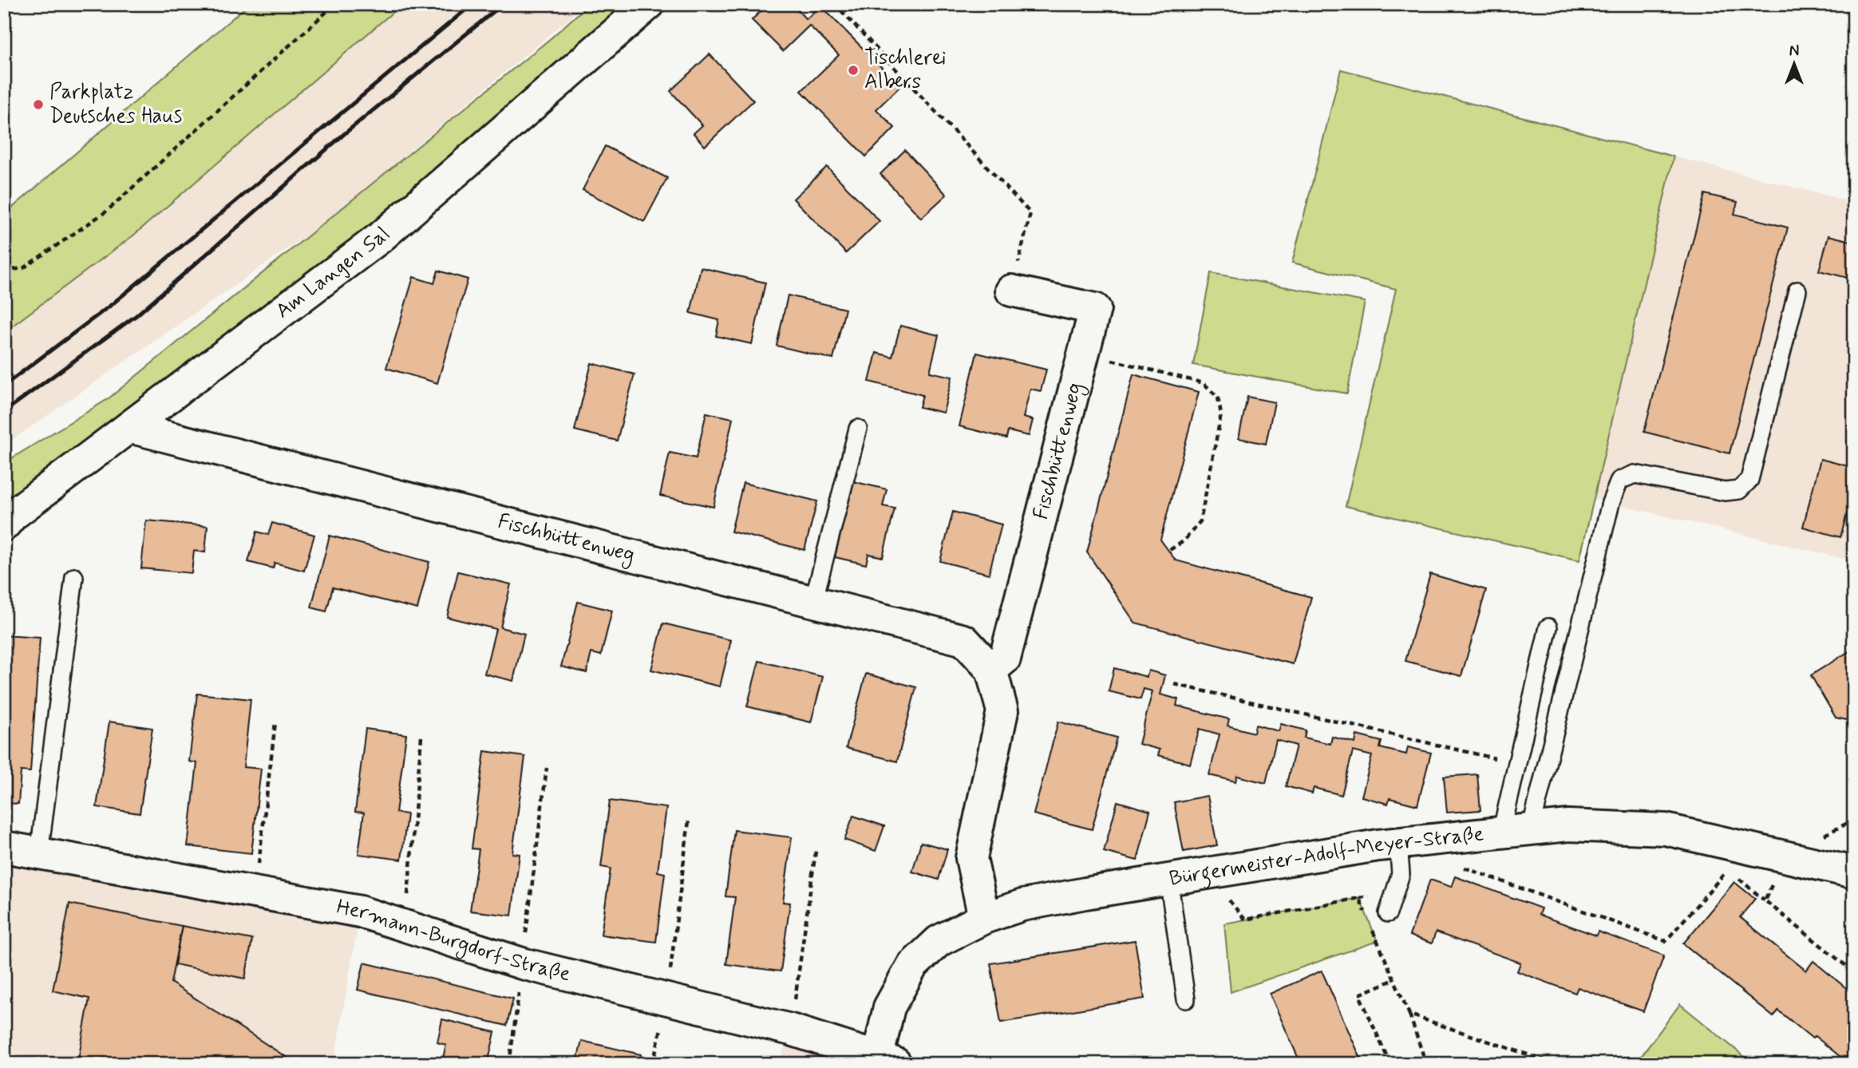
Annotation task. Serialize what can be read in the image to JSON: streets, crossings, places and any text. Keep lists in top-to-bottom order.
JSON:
{
  "streets": {
    "street": [
      "Am Langen Sal",
      "Fischbüttenweg",
      "Bürgermeister-Adolf-Meyer-Straße",
      "Hermann-Burgdorf-Straße"
    ]
  },
  "crossings": [
    ["Am Langen Sal", "Fischbüttenweg"],
    ["Fischbüttenweg", "Bürgermeister-Adolf-Meyer-Straße"],
    ["Bürgermeister-Adolf-Meyer-Straße", "Hermann-Burgdorf-Straße"]
  ],
  "places": ["Tischlerei Albers", "Parkplatz Deutsches Haus"],
  "north": "top"
}
